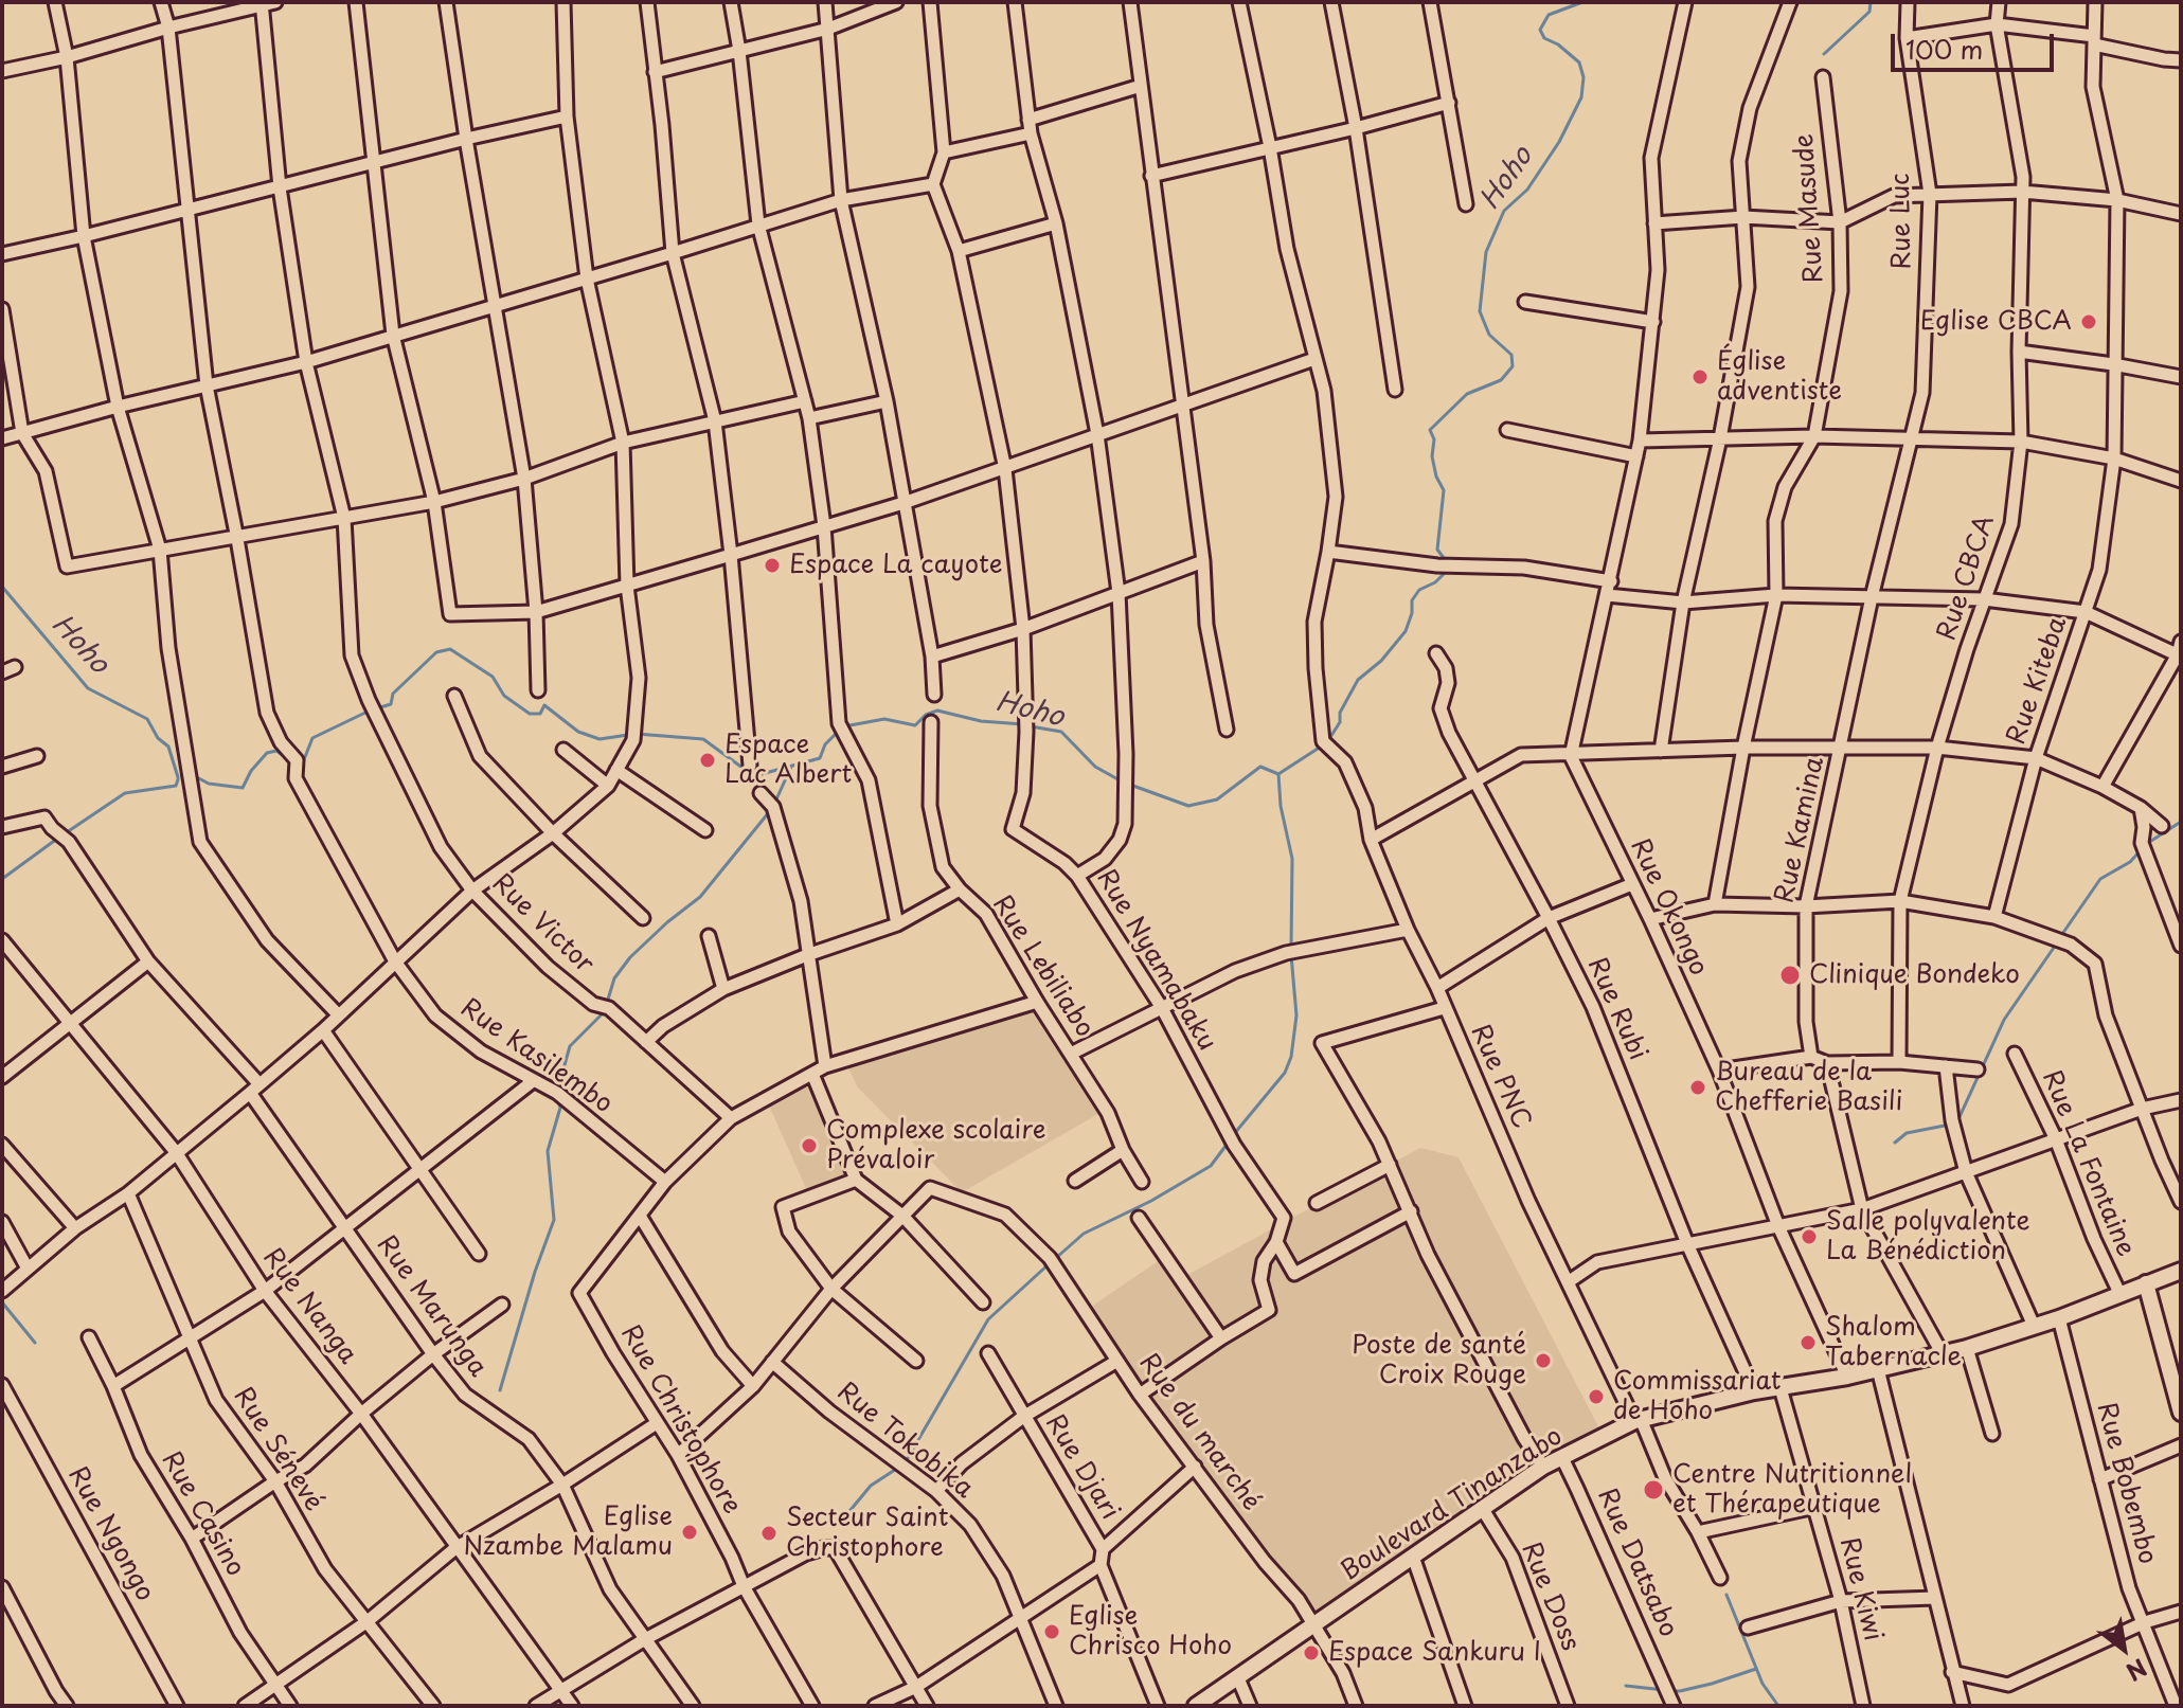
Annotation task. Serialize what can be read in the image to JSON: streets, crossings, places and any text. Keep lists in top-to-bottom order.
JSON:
{
  "streets": {
    "street": [
      "Rue Masude",
      "Rue Luc",
      "Rue CBCA",
      "Rue Kiteba",
      "Rue Kamina",
      "Rue Okongo",
      "Rue Victor",
      "Rue Nyamabaku",
      "Rue Lebiliabo",
      "Rue Rubi",
      "Rue Kasilembo",
      "Rue PNC",
      "Rue La Fontaine",
      "Rue Nanga",
      "Rue Marunga",
      "Rue Christophore",
      "Rue du marché",
      "Rue Tokobika",
      "Rue Sénevé",
      "Rue Djari",
      "Rue Bobembo",
      "Boulevard Tinanzabo",
      "Rue Casino",
      "Rue Ngongo",
      "Rue Datsabo",
      "Rue Kiwi",
      "Rue Doss"
    ]
  },
  "crossings": [
    ["Rue Masude", "Rue Okongo"],
    ["Rue Luc", "Rue Kamina"],
    ["Rue Okongo", "Boulevard Tinanzabo"],
    ["Rue Rubi", "Boulevard Tinanzabo"],
    ["Rue PNC", "Boulevard Tinanzabo"],
    ["Rue La Fontaine", "Boulevard Tinanzabo"],
    ["Rue du marché", "Boulevard Tinanzabo"],
    ["Rue Bobembo", "Boulevard Tinanzabo"],
    ["Boulevard Tinanzabo", "Rue Datsabo"],
    ["Boulevard Tinanzabo", "Rue Kiwi"],
    ["Boulevard Tinanzabo", "Rue Doss"]
  ],
  "water": ["Hoho"],
  "places": [
    "Eglise CBCA",
    "Église adventiste",
    "Espace La cayote",
    "Espace Lac Albert",
    "Clinique Bondeko",
    "Bureau de la Chefferie Basili",
    "Complexe scolaire Prévaloir",
    "Salle polyvalente La Bénédiction",
    "Shalom Tabernacle",
    "Poste de santé Croix Rouge",
    "Commissariat de Hoho",
    "Centre Nutritionnel et Thérapeutique",
    "Eglise Nzambe Malamu",
    "Secteur Saint Christophore",
    "Eglise Chrisco Hoho",
    "Espace Sankuru I"
  ],
  "scale_bar": "100 m",
  "north": "bottom right"
}
